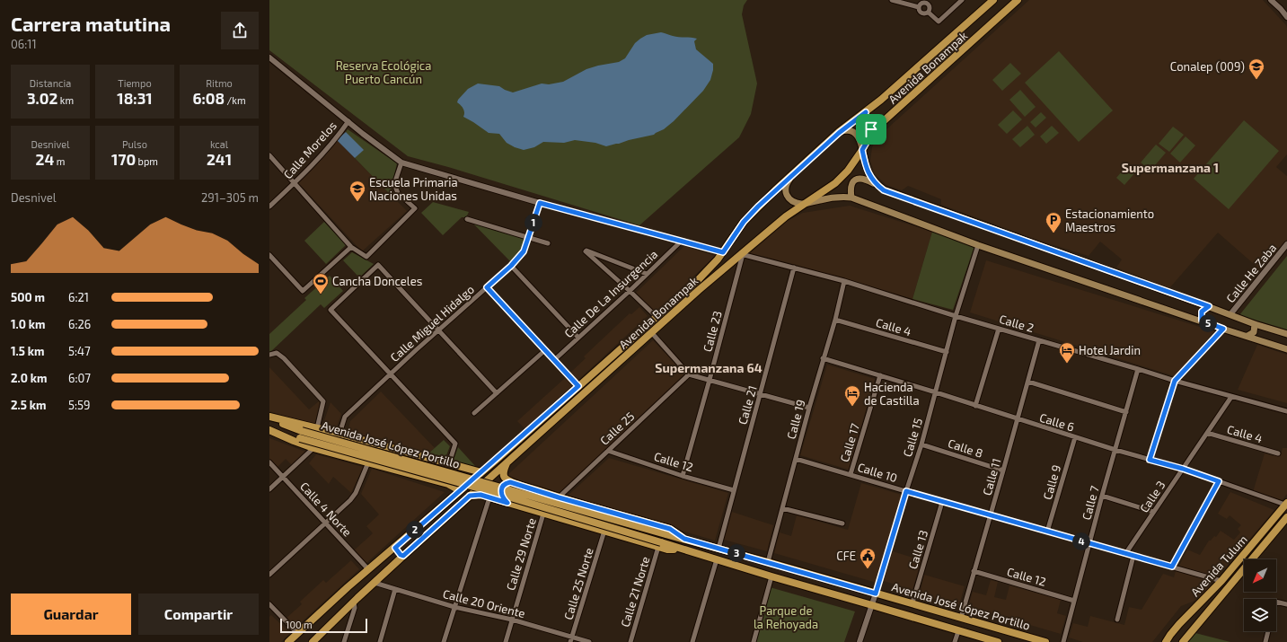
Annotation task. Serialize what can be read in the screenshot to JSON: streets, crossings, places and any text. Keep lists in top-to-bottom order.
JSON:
{
  "streets": {
    "main road": ["Avenida Bonampak", "Avenida José López Portillo", "Avenida Tulum"],
    "street": [
      "Calle Morelos",
      "Calle He Zaba",
      "Calle De La Insurgencia",
      "Calle Miguel Hidalgo",
      "Calle 2",
      "Calle 4",
      "Calle 23",
      "Calle 21",
      "Calle 19",
      "Calle 6",
      "Calle 25",
      "Calle 15",
      "Calle 17",
      "Calle 8",
      "Calle 12",
      "Calle 10",
      "Calle 11",
      "Calle 9",
      "Calle 3",
      "Calle 7",
      "Calle 4 Norte",
      "Calle 13",
      "Calle 29 Norte",
      "Calle 25 Norte",
      "Calle 21 Norte",
      "Calle 20 Oriente"
    ]
  },
  "crossings": [
    ["Avenida Bonampak", "Calle 2"],
    ["Avenida Bonampak", "Calle 23"],
    ["Avenida Bonampak", "Calle 4 Norte"],
    ["Avenida Bonampak", "Calle 20 Oriente"],
    ["Calle 2", "Calle 23"],
    ["Calle 2", "Calle 21"],
    ["Calle 2", "Calle 19"],
    ["Calle 2", "Calle 15"],
    ["Calle 2", "Calle 11"],
    ["Calle 2", "Calle 3"],
    ["Calle 2", "Calle 7"],
    ["Calle 4", "Calle 19"],
    ["Calle 4", "Calle 15"],
    ["Calle 4", "Calle 3"],
    ["Calle 23", "Calle 12"],
    ["Calle 21", "Avenida José López Portillo"],
    ["Calle 21", "Calle 12"],
    ["Calle 19", "Calle 6"],
    ["Calle 19", "Avenida José López Portillo"],
    ["Calle 19", "Calle 10"],
    ["Calle 6", "Calle 15"],
    ["Calle 6", "Calle 17"],
    ["Calle 6", "Calle 11"],
    ["Calle 6", "Calle 9"],
    ["Calle 6", "Calle 3"],
    ["Calle 6", "Calle 7"],
    ["Calle 6", "Avenida Tulum"],
    ["Calle 25", "Calle 12"],
    ["Calle 15", "Avenida José López Portillo"],
    ["Calle 15", "Calle 8"],
    ["Calle 15", "Calle 10"],
    ["Calle 17", "Calle 10"],
    ["Avenida José López Portillo", "Calle 11"],
    ["Avenida José López Portillo", "Calle 13"],
    ["Avenida José López Portillo", "Calle 21 Norte"],
    ["Calle 8", "Calle 11"],
    ["Calle 12", "Calle 11"],
    ["Calle 12", "Calle 7"],
    ["Calle 10", "Calle 11"],
    ["Calle 10", "Calle 9"],
    ["Calle 10", "Calle 3"],
    ["Calle 10", "Calle 7"],
    ["Calle 10", "Calle 13"],
    ["Calle 10", "Avenida Tulum"],
    ["Calle 29 Norte", "Calle 20 Oriente"],
    ["Calle 25 Norte", "Calle 20 Oriente"]
  ],
  "districts": ["Supermanzana 1", "Supermanzana 64"],
  "parks": ["Reserva Ecológica Puerto Cancún", "Parque de la Rehoyada"],
  "places": {
    "school or university": ["Conalep (009)", "Escuela Primaria Naciones Unidas"],
    "parking": ["Estacionamiento Maestros"],
    "sports": ["Cancha Donceles"],
    "hotel": ["Hotel Jardin", "Hacienda de Castilla"],
    "public building": ["CFE"]
  },
  "scale_bar": "100 m",
  "north": "bottom left",
  "page": {
    "heading": ["Carrera matutina", "06:11"],
    "stats": [
      ["Distancia", "3.02 km"],
      ["Tiempo", "18:31"],
      ["Ritmo", "6:08 /km"],
      ["Desnivel", "24 m"],
      ["Pulso", "170 bpm"],
      ["kcal", "241"]
    ],
    "chart": ["Desnivel", "291–305 m"],
    "pins": [
      "1",
      "5",
      "2",
      "4",
      "3"
    ],
    "list": [
      {
        "name": "500 m",
        "note": "6:21"
      },
      {
        "name": "1.0 km",
        "note": "6:26"
      },
      {
        "name": "1.5 km",
        "note": "5:47"
      },
      {
        "name": "2.0 km",
        "note": "6:07"
      },
      {
        "name": "2.5 km",
        "note": "5:59"
      }
    ],
    "buttons": ["Guardar", "Compartir"],
    "scale": "100 m"
  }
}
